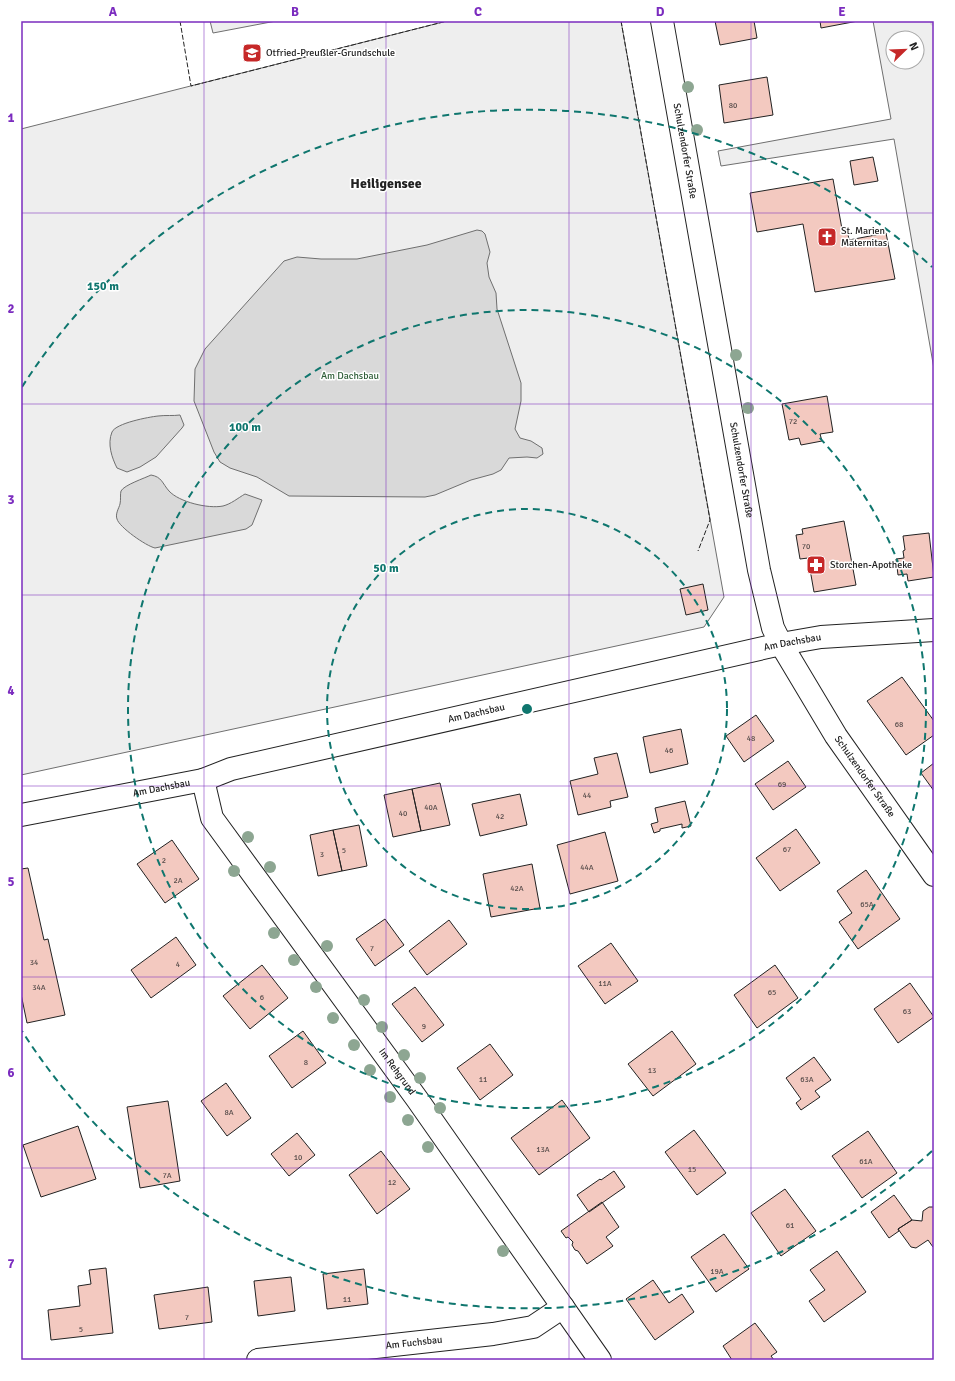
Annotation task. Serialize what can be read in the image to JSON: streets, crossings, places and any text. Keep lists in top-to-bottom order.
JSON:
{
  "streets": {
    "street": [
      "Schulzendorfer Straße",
      "Am Dachsbau",
      "Im Rehgrund",
      "Am Fuchsbau"
    ]
  },
  "crossings": [
    ["Schulzendorfer Straße", "Am Dachsbau"],
    ["Am Dachsbau", "Im Rehgrund"],
    ["Im Rehgrund", "Am Fuchsbau"]
  ],
  "districts": ["Heiligensee"],
  "parks": ["Am Dachsbau"],
  "places": {
    "school or university": ["Otfried-Preußler-Grundschule"],
    "church": ["St. Marien Maternitas"],
    "pharmacy": ["Storchen-Apotheke"]
  },
  "house_numbers": [
    "80",
    "72",
    "70",
    "68",
    "48",
    "46",
    "69",
    "44",
    "40A",
    "40",
    "42",
    "67",
    "5",
    "3",
    "2",
    "44A",
    "2A",
    "42A",
    "65A",
    "7",
    "34",
    "4",
    "11A",
    "34A",
    "65",
    "6",
    "63",
    "9",
    "8",
    "13",
    "11",
    "63A",
    "8A",
    "13A",
    "10",
    "61A",
    "15",
    "7A",
    "12",
    "61",
    "19A",
    "11",
    "7",
    "5"
  ],
  "north": "top right",
  "grid": {
    "columns": [
      "A",
      "B",
      "C",
      "D",
      "E"
    ],
    "rows": [
      "1",
      "2",
      "3",
      "4",
      "5",
      "6",
      "7"
    ]
  },
  "rings": ["150 m", "100 m", "50 m"]
}
